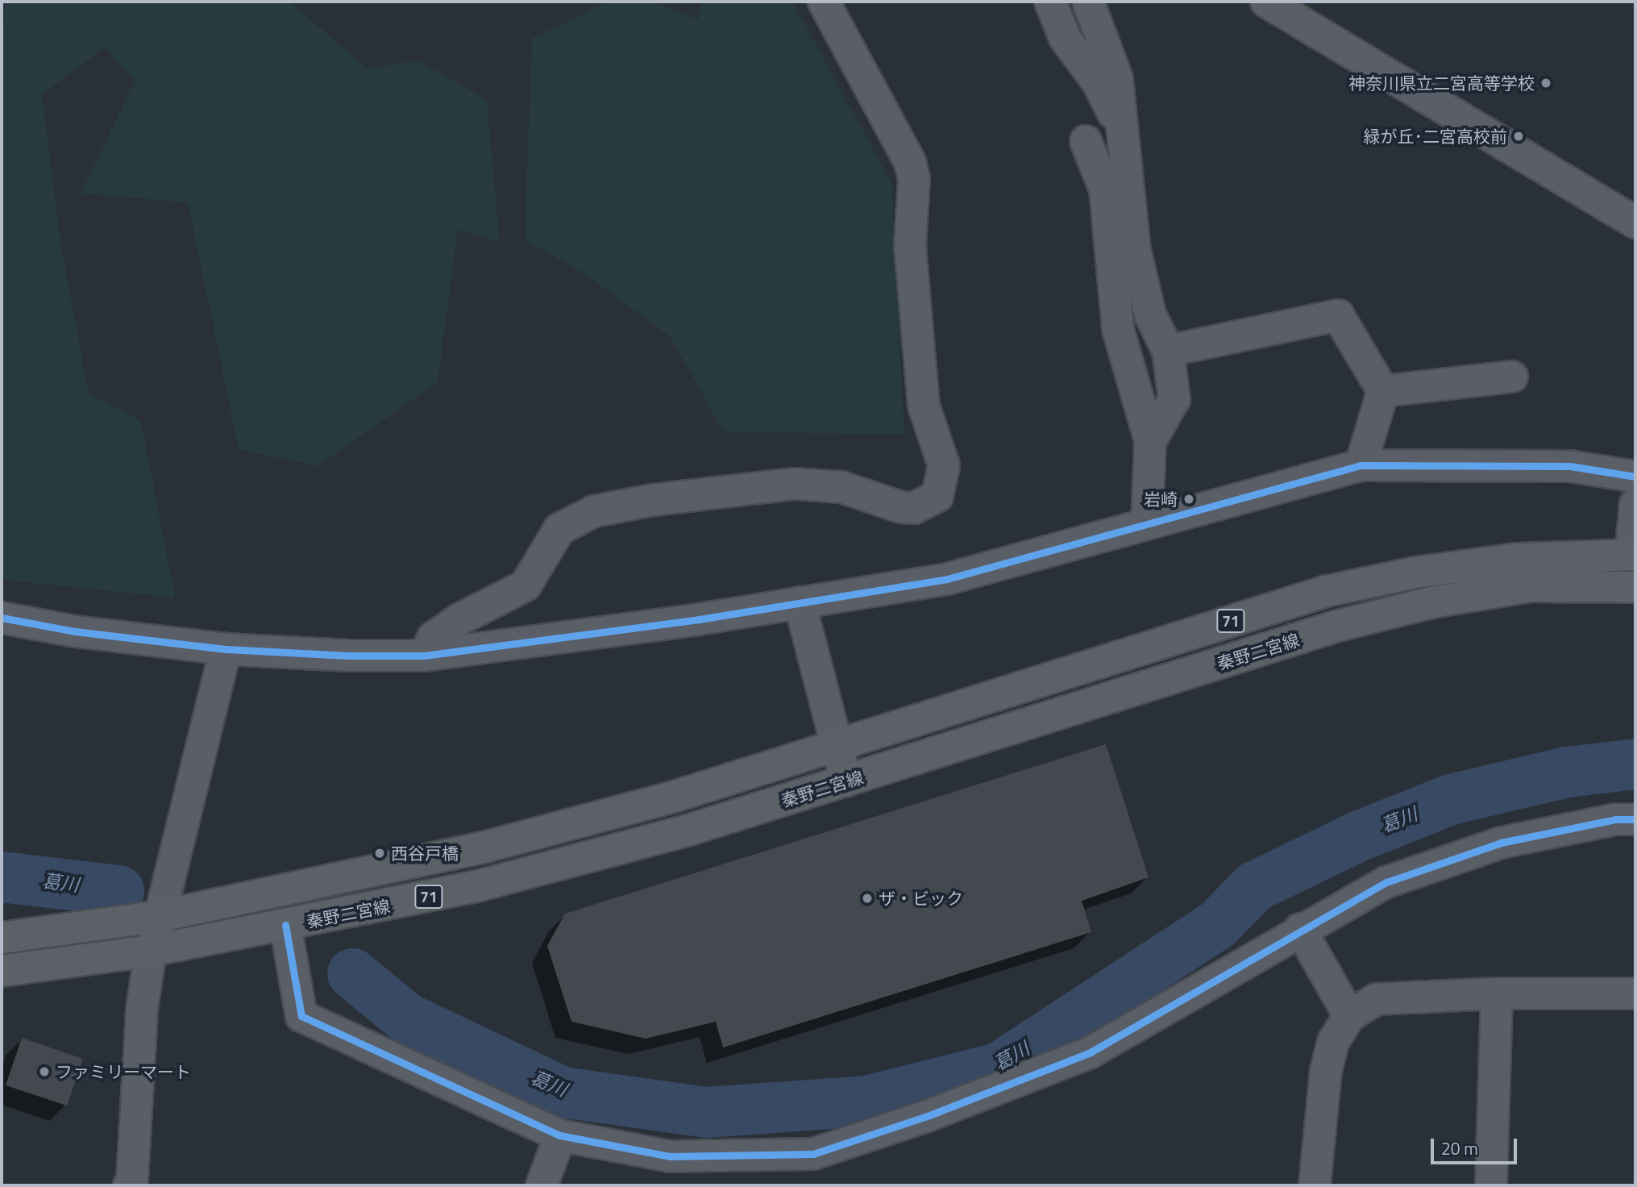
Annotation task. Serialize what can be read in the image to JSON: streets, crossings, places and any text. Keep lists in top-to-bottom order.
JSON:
{
  "streets": {
    "main road": ["71", "秦野二宮線"]
  },
  "water": ["葛川"],
  "places": [
    "神奈川県立二宮高等学校",
    "緑が丘･二宮高校前",
    "岩崎",
    "西谷戸橋",
    "ザ・ビック",
    "ファミリーマート"
  ],
  "scale_bar": "20 m"
}
